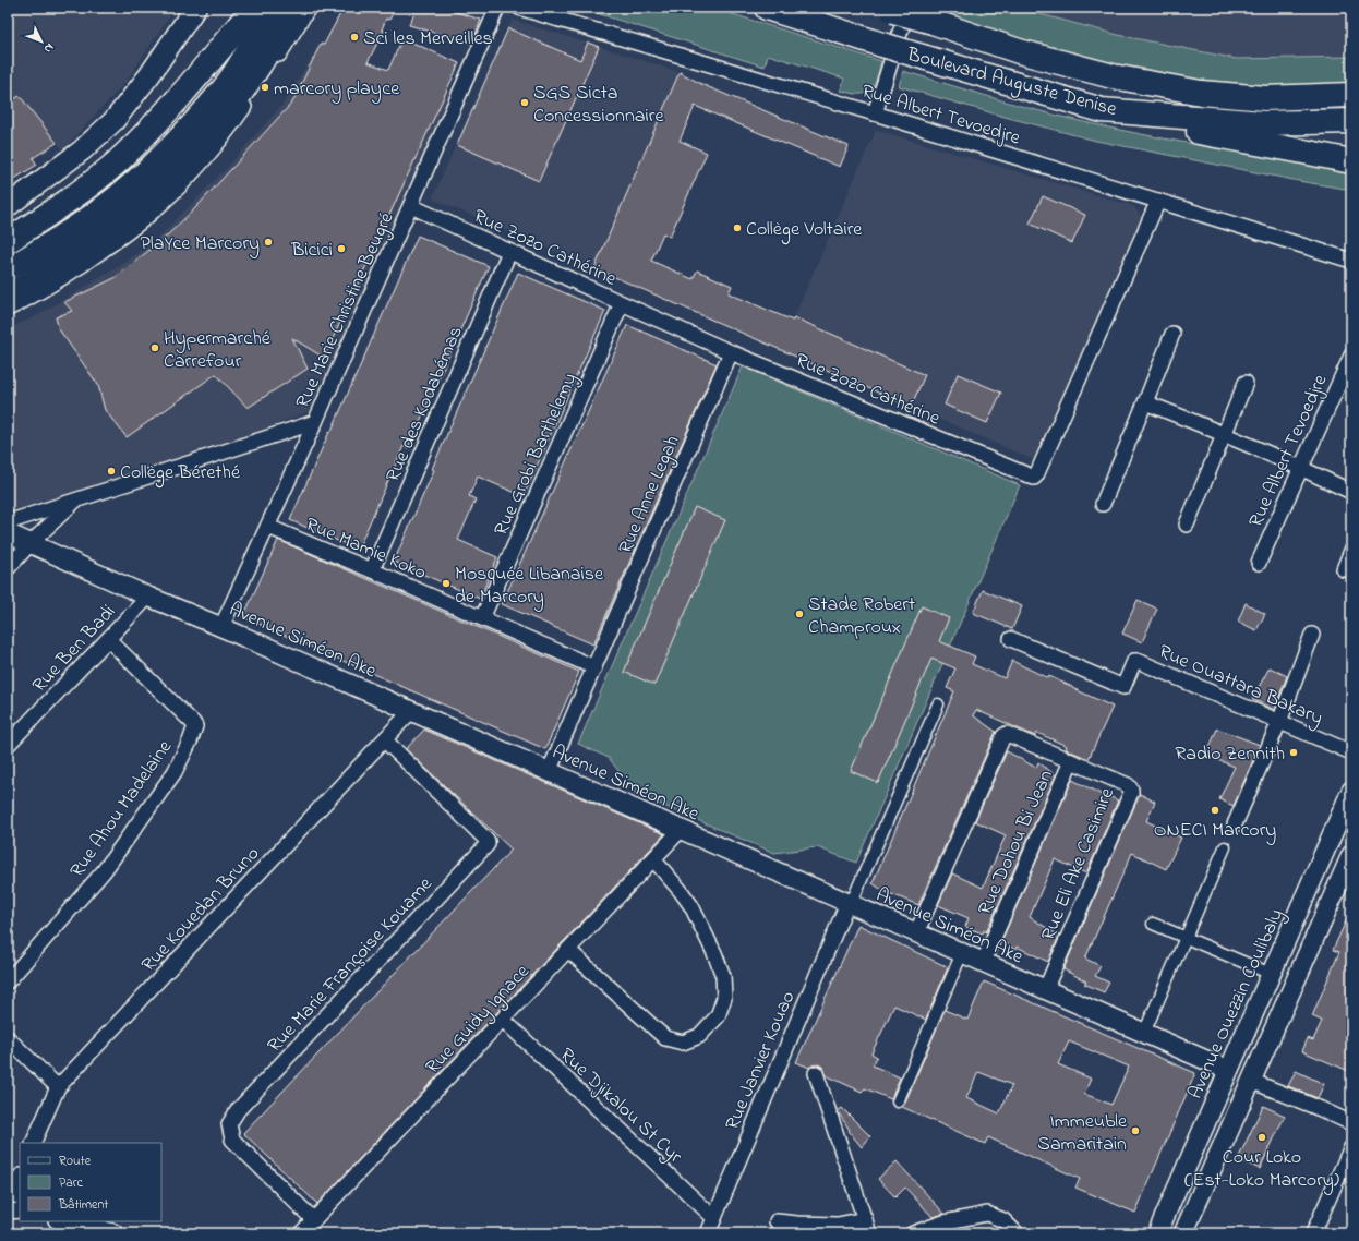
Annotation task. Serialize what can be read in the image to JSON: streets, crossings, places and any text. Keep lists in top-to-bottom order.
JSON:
{
  "streets": {
    "highway": ["Boulevard Auguste Denise"],
    "street": [
      "Rue Albert Tevoedjre",
      "Rue Zozo Cathérine",
      "Rue Marie Christine Beugré",
      "Rue des Kodabémas",
      "Rue Grobi Barthelemy",
      "Rue Anne Legah",
      "Rue Mamie Koko",
      "Avenue Siméon Ake",
      "Rue Ben Badi",
      "Rue Ouattara Bakary",
      "Rue Ahou Madelaine",
      "Rue Dohou Bi Jean",
      "Rue Eli Ake Casimire",
      "Rue Kouedan Bruno",
      "Rue Marie Françoise Kouame",
      "Avenue Ouezzin Coulibaly",
      "Rue Guidy Ignace",
      "Rue Janvier Kouao",
      "Rue Djikalou St Cyr"
    ]
  },
  "crossings": [
    ["Rue Albert Tevoedjre", "Rue Zozo Cathérine"],
    ["Rue Zozo Cathérine", "Rue Marie Christine Beugré"],
    ["Rue Zozo Cathérine", "Rue des Kodabémas"],
    ["Rue Zozo Cathérine", "Rue Grobi Barthelemy"],
    ["Rue Zozo Cathérine", "Rue Anne Legah"],
    ["Rue Marie Christine Beugré", "Rue Mamie Koko"],
    ["Rue Marie Christine Beugré", "Avenue Siméon Ake"],
    ["Rue des Kodabémas", "Rue Mamie Koko"],
    ["Rue Grobi Barthelemy", "Rue Mamie Koko"],
    ["Rue Anne Legah", "Rue Mamie Koko"],
    ["Rue Anne Legah", "Avenue Siméon Ake"],
    ["Avenue Siméon Ake", "Rue Ben Badi"],
    ["Avenue Siméon Ake", "Rue Dohou Bi Jean"],
    ["Avenue Siméon Ake", "Rue Eli Ake Casimire"],
    ["Avenue Siméon Ake", "Rue Kouedan Bruno"],
    ["Avenue Siméon Ake", "Avenue Ouezzin Coulibaly"],
    ["Avenue Siméon Ake", "Rue Guidy Ignace"],
    ["Avenue Siméon Ake", "Rue Janvier Kouao"],
    ["Rue Ben Badi", "Rue Ahou Madelaine"],
    ["Rue Dohou Bi Jean", "Rue Eli Ake Casimire"],
    ["Rue Kouedan Bruno", "Rue Marie Françoise Kouame"],
    ["Rue Marie Françoise Kouame", "Rue Guidy Ignace"],
    ["Rue Guidy Ignace", "Rue Djikalou St Cyr"],
    ["Rue Janvier Kouao", "Rue Djikalou St Cyr"]
  ],
  "places": [
    "Sci les Merveilles",
    "marcory playce",
    "SGS Sicta Concessionnaire",
    "Collège Voltaire",
    "PlaYce Marcory",
    "Bicici",
    "Hypermarché Carrefour",
    "Collège Bérethé",
    "Mosquée Libanaise de Marcory",
    "Stade Robert Champroux",
    "Radio Zennith",
    "ONECI Marcory",
    "Immeuble Samaritain",
    "Cour Loko (Est-Loko Marcory)"
  ],
  "legend": ["Route", "Parc", "Bâtiment"],
  "north": "bottom right"
}
